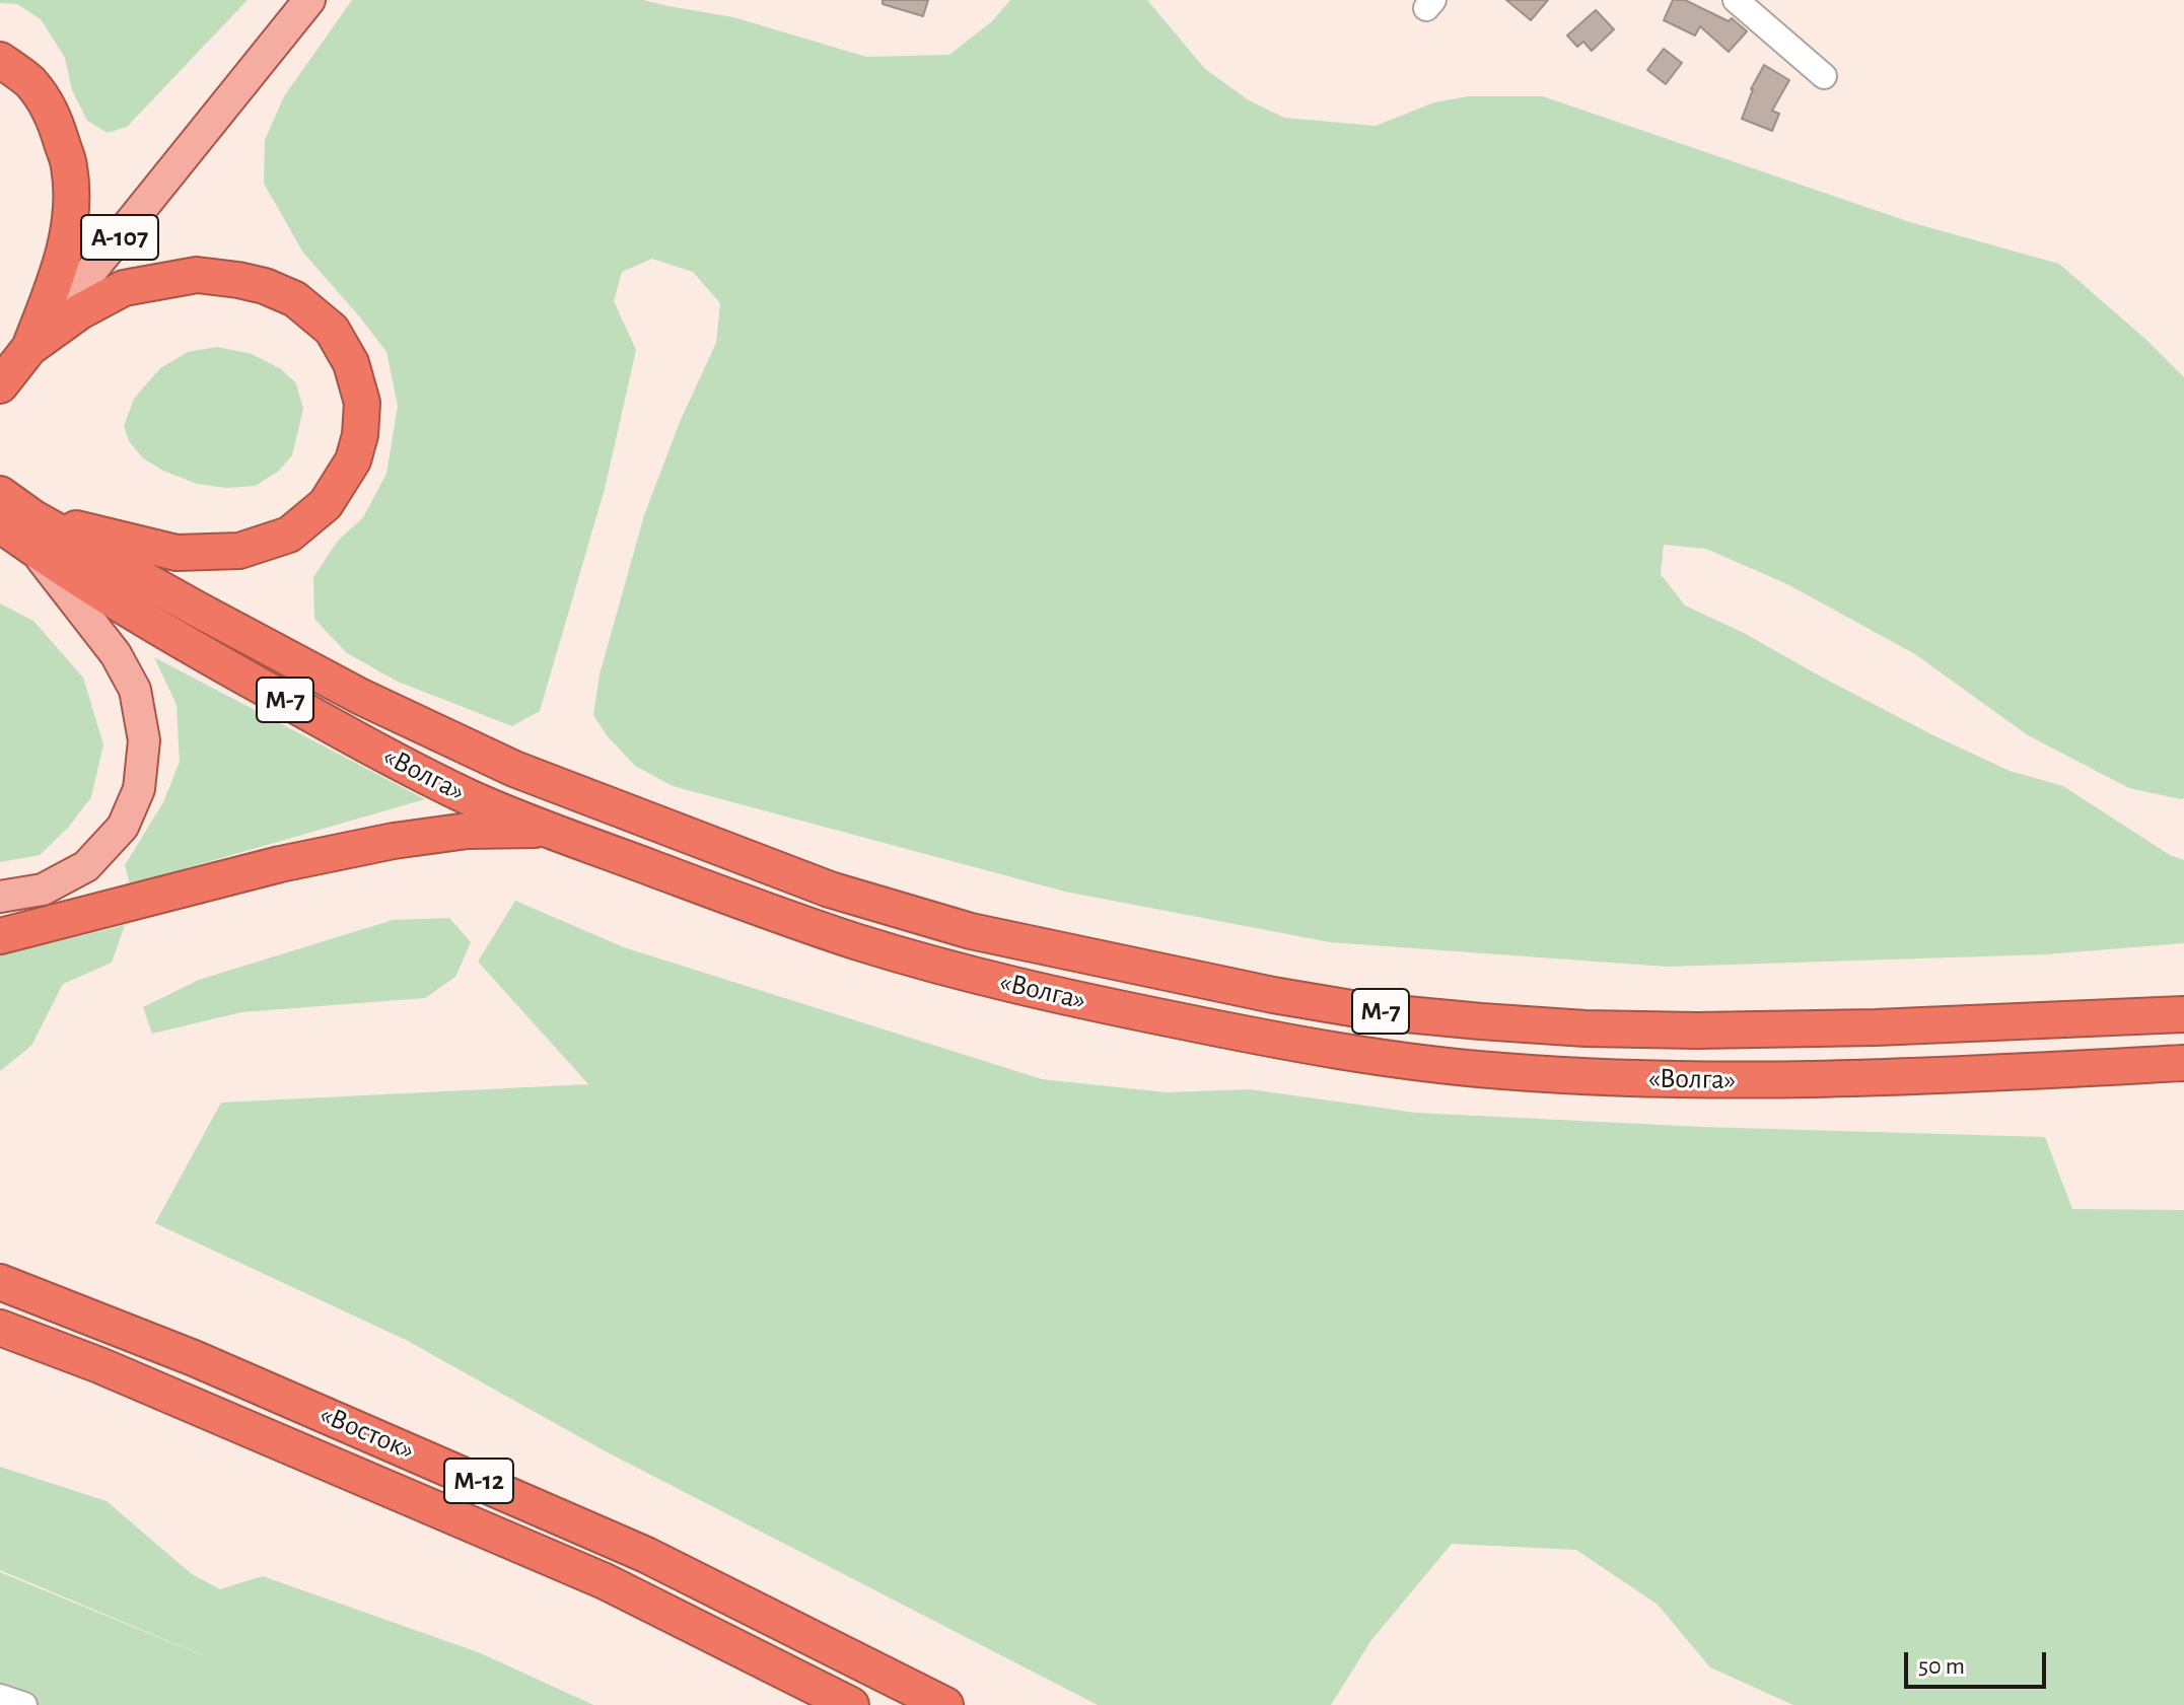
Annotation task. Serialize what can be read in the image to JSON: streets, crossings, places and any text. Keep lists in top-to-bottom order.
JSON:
{
  "streets": {
    "highway": [
      "М-7",
      "«Волга»",
      "«Восток»",
      "М-12"
    ],
    "main road": ["А-107"]
  },
  "crossings": [
    ["М-7", "«Волга»"]
  ],
  "scale_bar": "50 m"
}
